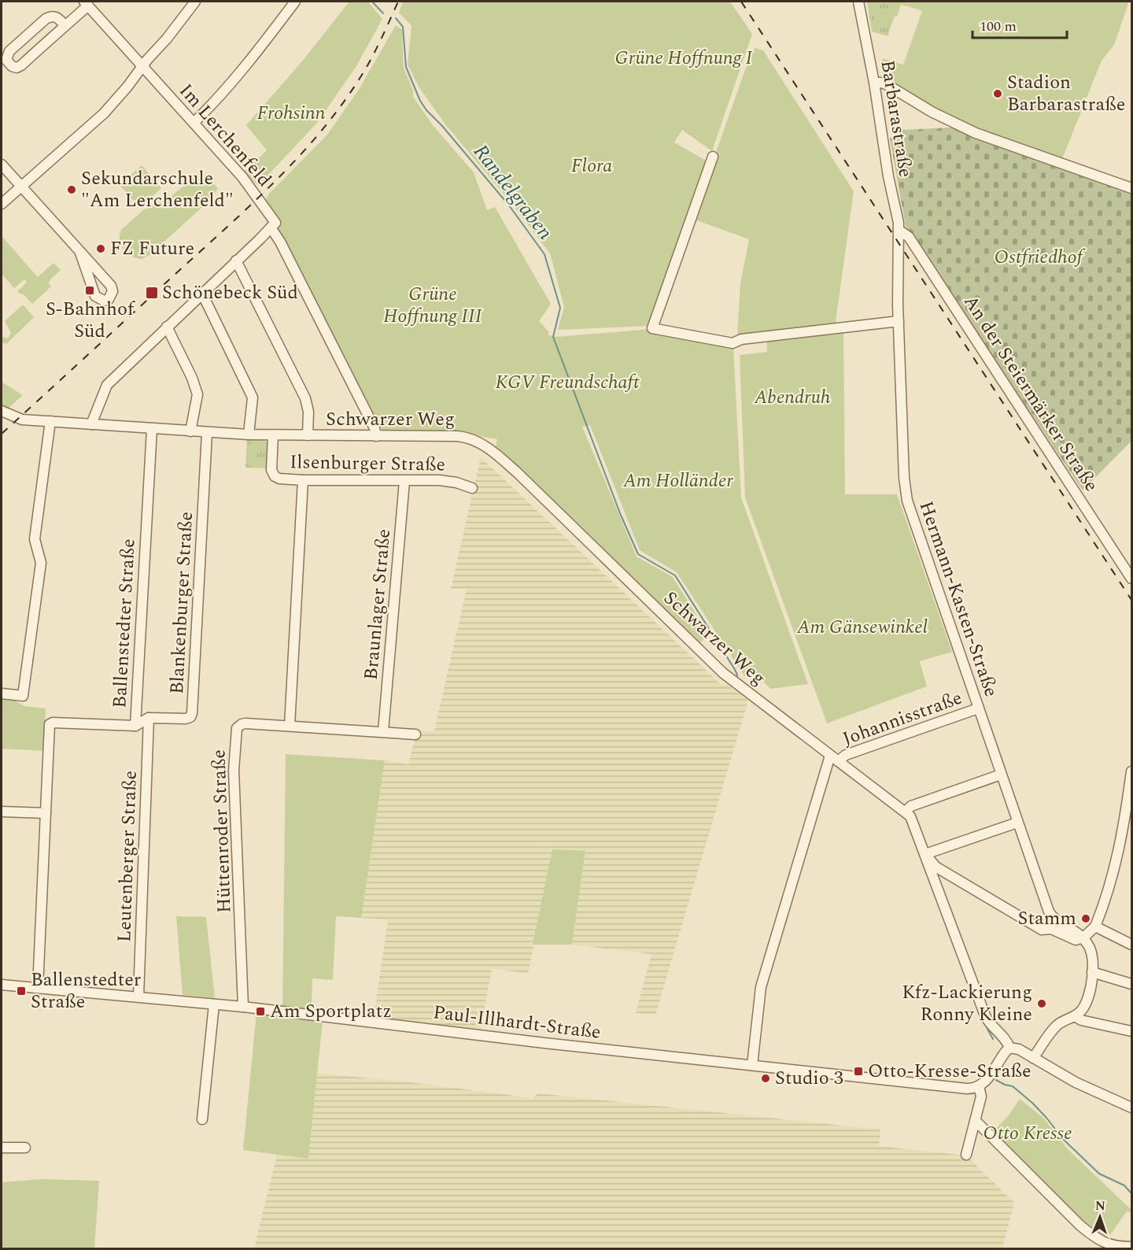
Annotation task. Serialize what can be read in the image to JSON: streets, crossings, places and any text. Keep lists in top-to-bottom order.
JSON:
{
  "streets": {
    "street": [
      "Barbarastraße",
      "Im Lerchenfeld",
      "An der Steiermärker Straße",
      "Schwarzer Weg",
      "Ilsenburger Straße",
      "Hermann-Kasten-Straße",
      "Blankenburger Straße",
      "Braunlager Straße",
      "Ballenstedter Straße",
      "Johannisstraße",
      "Hüttenroder Straße",
      "Leutenberger Straße",
      "Paul-Illhardt-Straße"
    ]
  },
  "crossings": [
    ["Barbarastraße", "An der Steiermärker Straße"],
    ["Barbarastraße", "Hermann-Kasten-Straße"],
    ["Schwarzer Weg", "Ilsenburger Straße"],
    ["Schwarzer Weg", "Blankenburger Straße"],
    ["Schwarzer Weg", "Ballenstedter Straße"],
    ["Schwarzer Weg", "Johannisstraße"],
    ["Ilsenburger Straße", "Braunlager Straße"],
    ["Hermann-Kasten-Straße", "Johannisstraße"],
    ["Blankenburger Straße", "Leutenberger Straße"],
    ["Ballenstedter Straße", "Paul-Illhardt-Straße"],
    ["Hüttenroder Straße", "Paul-Illhardt-Straße"],
    ["Leutenberger Straße", "Paul-Illhardt-Straße"]
  ],
  "water": ["Randelgraben"],
  "parks": [
    "Grüne Hoffnung I",
    "Frohsinn",
    "Flora",
    "Ostfriedhof",
    "Grüne Hoffnung III",
    "KGV Freundschaft",
    "Abendruh",
    "Am Holländer",
    "Am Gänsewinkel",
    "Otto Kresse"
  ],
  "places": {
    "other": [
      "Stadion Barbarastraße",
      "Sekundarschule \"Am Lerchenfeld\"",
      "FZ Future",
      "Stamm",
      "Kfz-Lackierung Ronny Kleine",
      "Studio 3"
    ],
    "transit": [
      "S-Bahnhof Süd",
      "Schönebeck Süd",
      "Ballenstedter Straße",
      "Am Sportplatz",
      "Otto-Kresse-Straße"
    ]
  },
  "scale_bar": "100 m",
  "north": "top"
}
